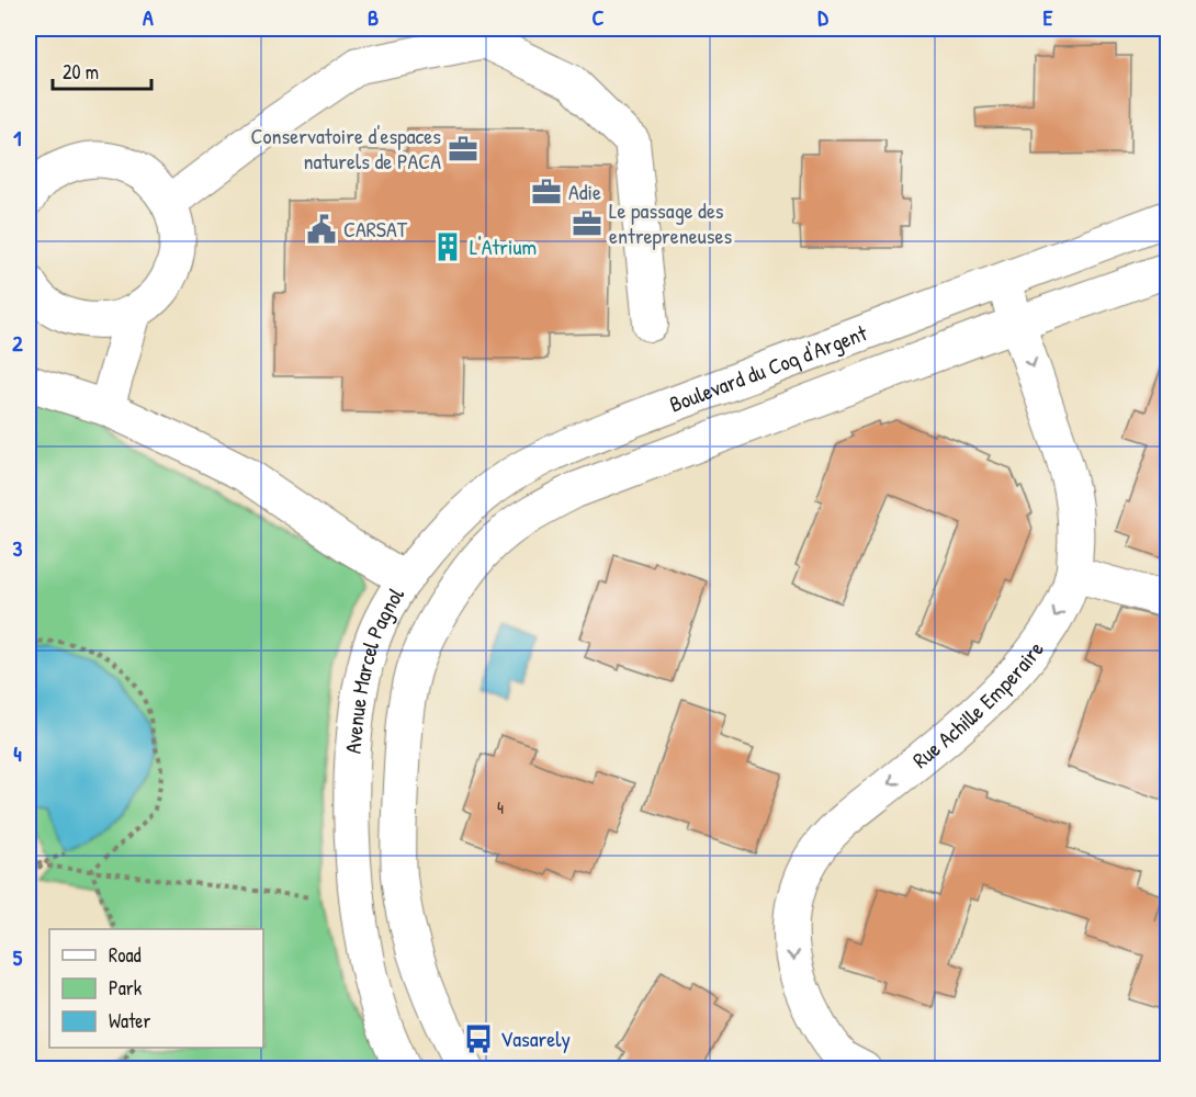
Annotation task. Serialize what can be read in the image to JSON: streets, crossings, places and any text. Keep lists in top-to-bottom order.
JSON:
{
  "streets": {
    "street": ["Boulevard du Coq d'Argent", "Avenue Marcel Pagnol", "Rue Achille Emperaire"]
  },
  "crossings": [
    ["Boulevard du Coq d'Argent", "Avenue Marcel Pagnol"],
    ["Boulevard du Coq d'Argent", "Rue Achille Emperaire"]
  ],
  "one_way": ["Rue Achille Emperaire"],
  "places": {
    "office": ["Conservatoire d'espaces naturels de PACA", "Adie", "Le passage des entrepreneuses"],
    "public building": ["CARSAT"],
    "building": ["L'Atrium"],
    "bus stop": ["Vasarely"]
  },
  "house_numbers": ["4"],
  "legend": ["Road", "Park", "Water"],
  "scale_bar": "20 m",
  "grid": {
    "columns": [
      "A",
      "B",
      "C",
      "D",
      "E"
    ],
    "rows": [
      "1",
      "2",
      "3",
      "4",
      "5"
    ]
  }
}
